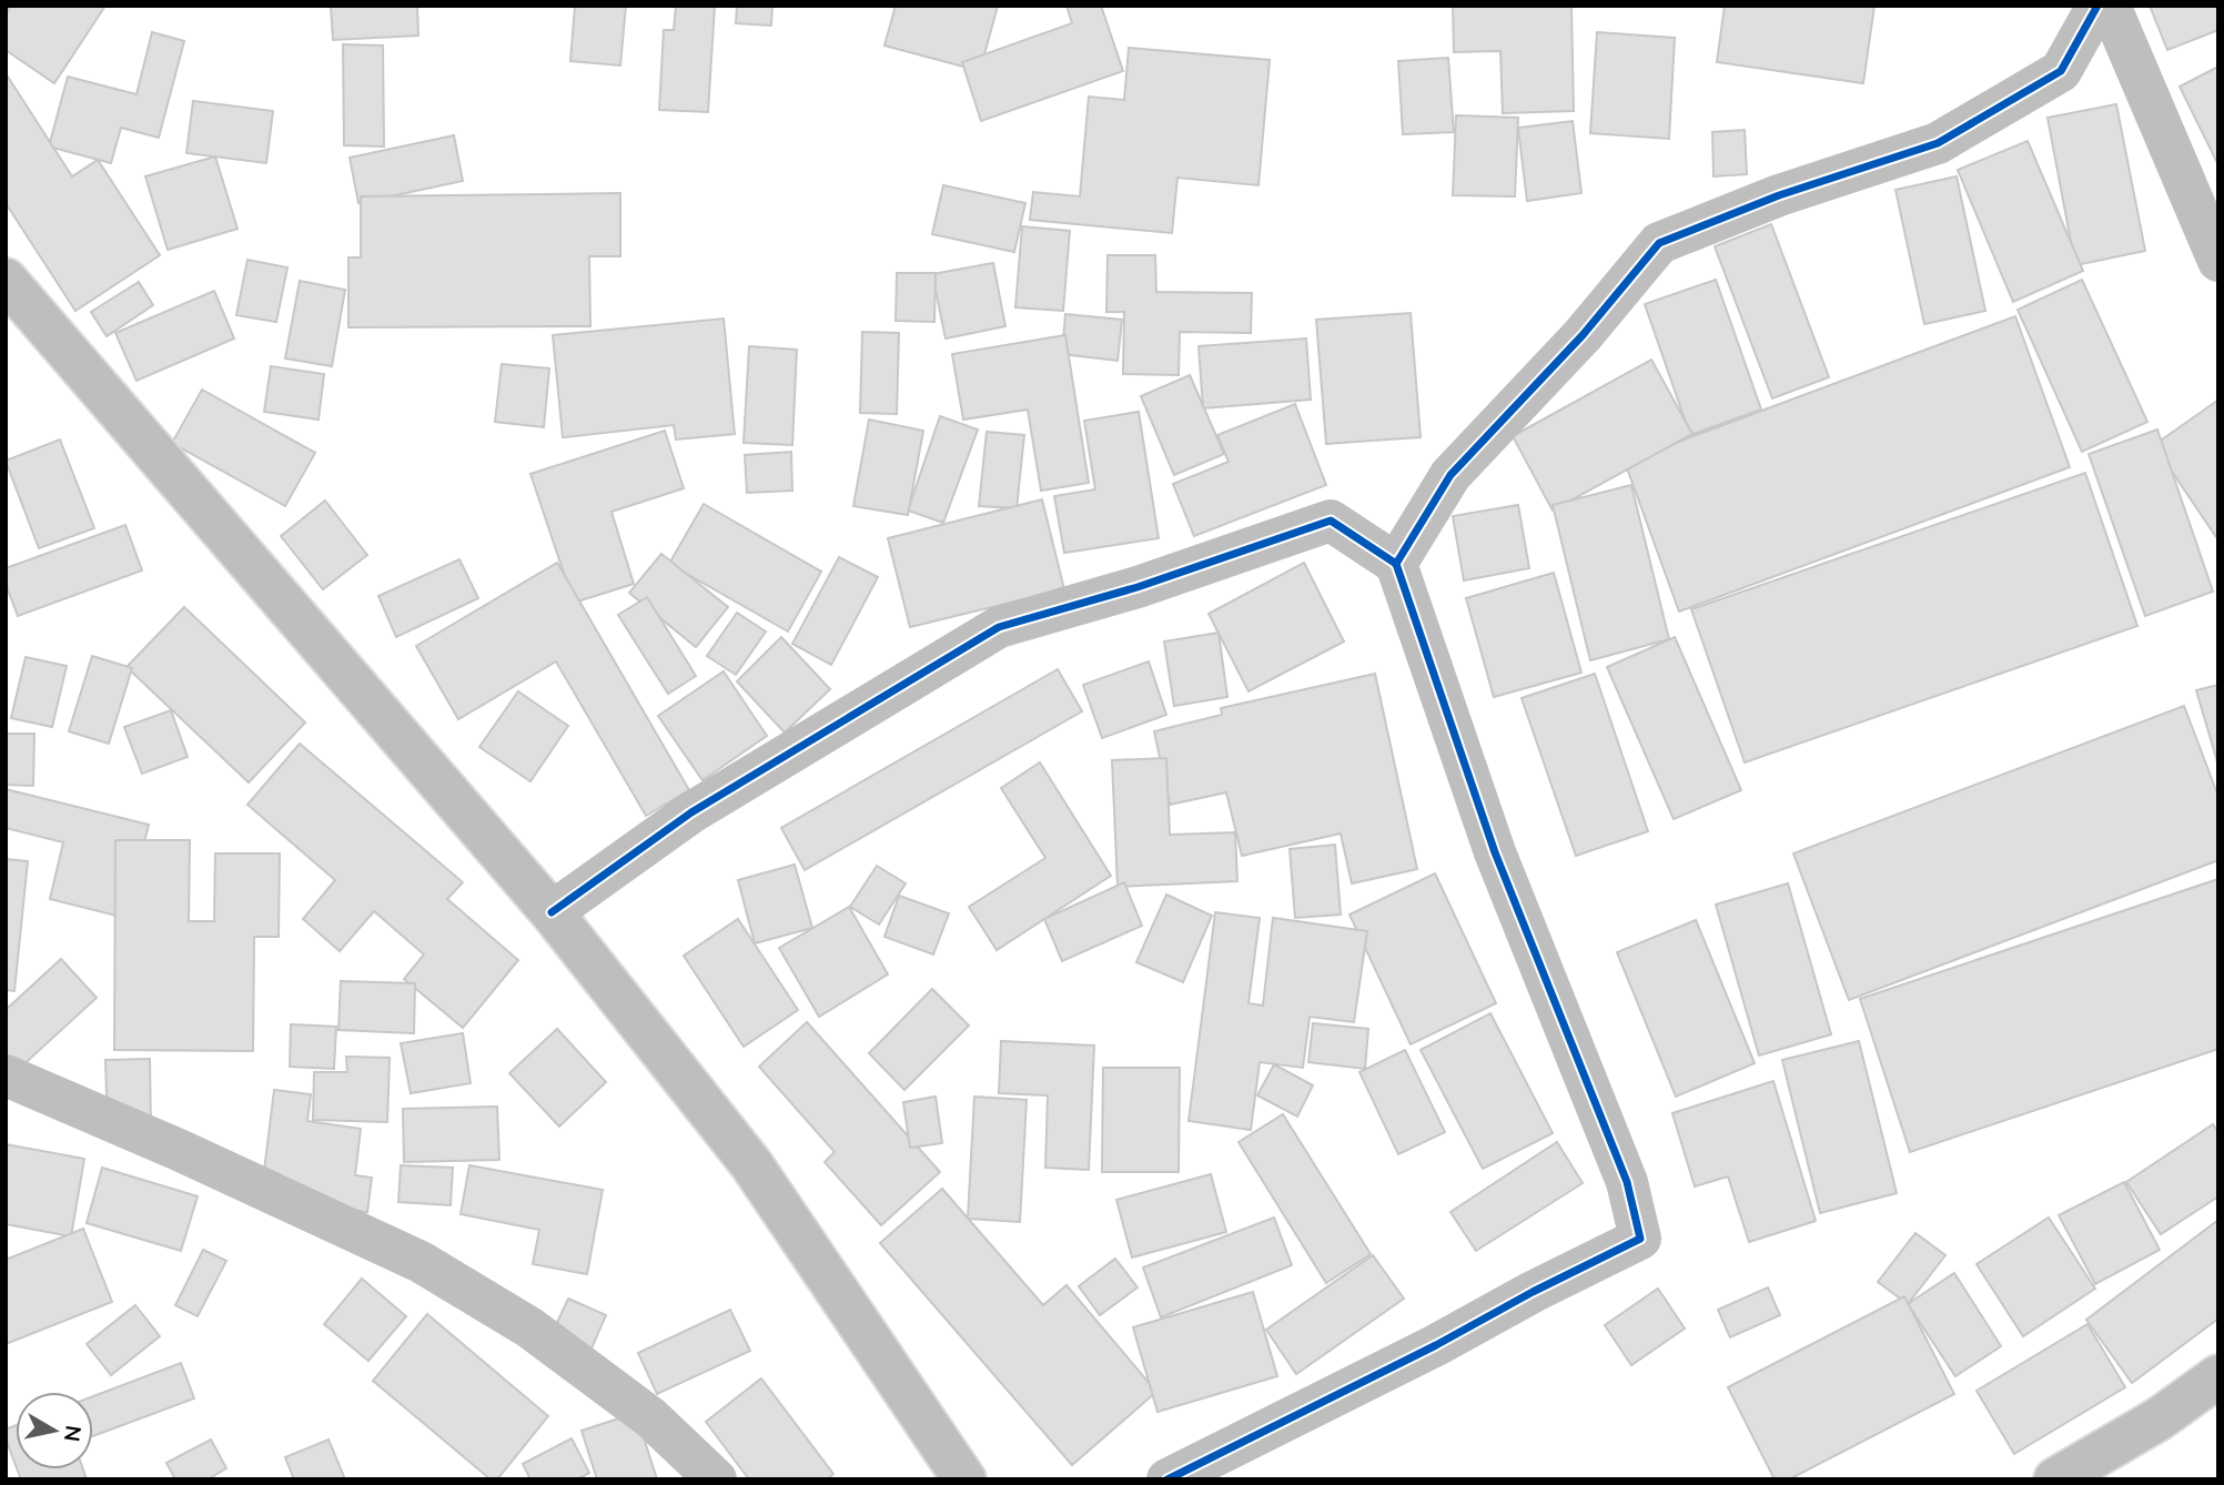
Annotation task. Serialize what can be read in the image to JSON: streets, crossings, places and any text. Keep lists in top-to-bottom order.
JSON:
{
  "north": "right"
}
